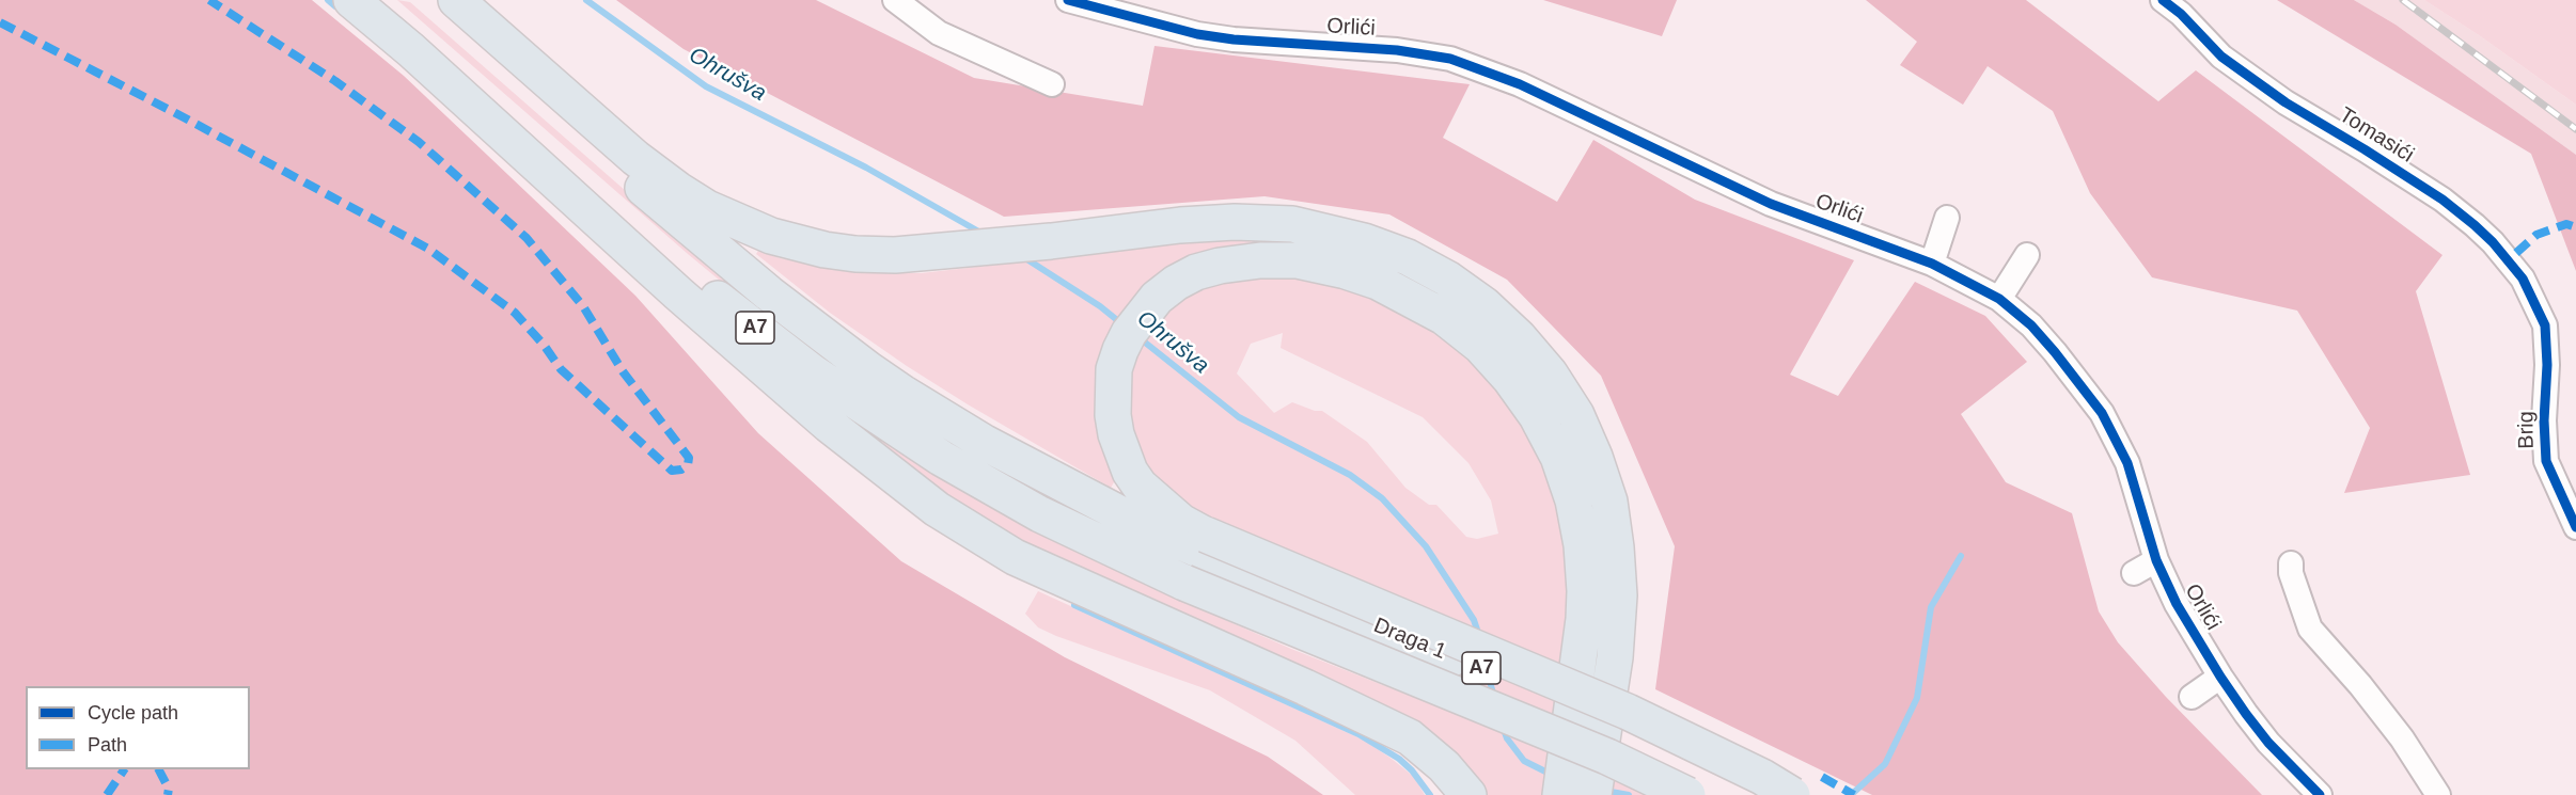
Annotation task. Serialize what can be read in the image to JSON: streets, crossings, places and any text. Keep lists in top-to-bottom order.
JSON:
{
  "streets": {
    "highway": ["A7", "Draga 1"],
    "street": ["Orlići", "Tomasići", "Brig"]
  },
  "crossings": [
    ["Tomasići", "Brig"],
    ["A7", "Draga 1"]
  ],
  "water": ["Ohrušva"],
  "legend": ["Cycle path", "Path"]
}
